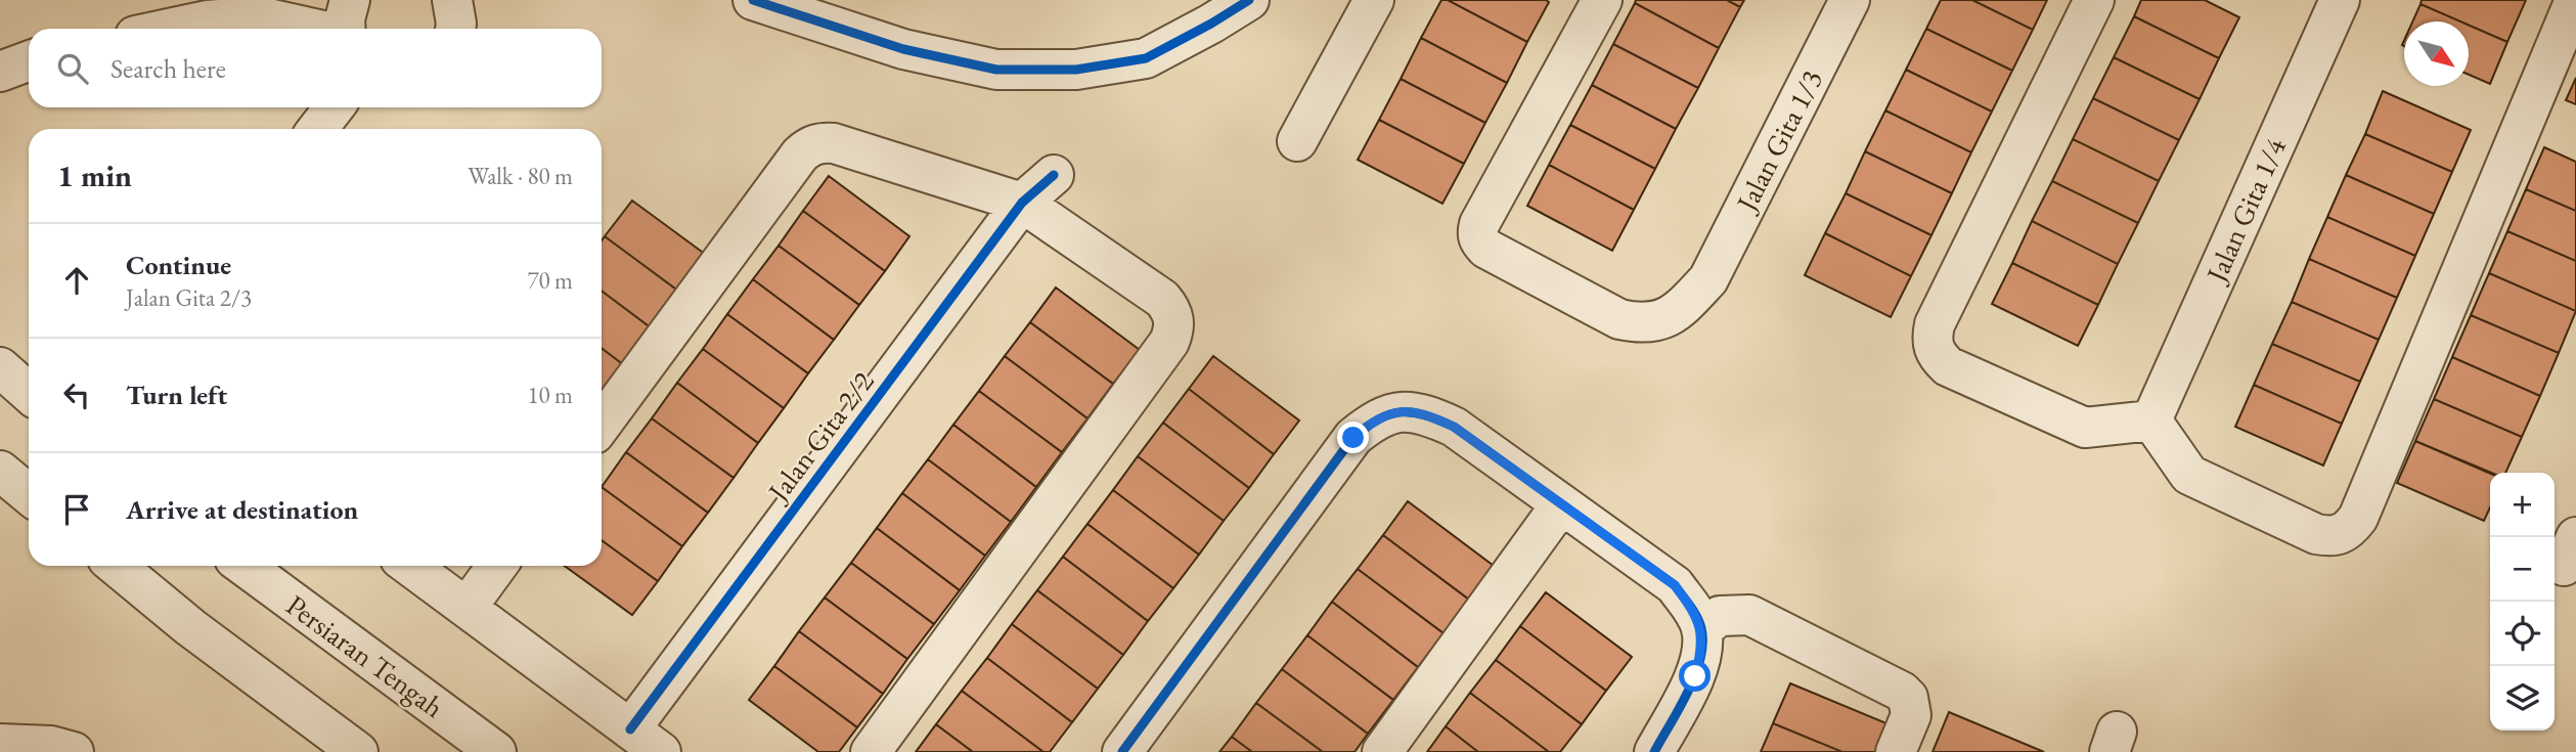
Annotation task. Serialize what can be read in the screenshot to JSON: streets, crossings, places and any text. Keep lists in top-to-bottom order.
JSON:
{
  "streets": {
    "street": [
      "Jalan Gita 1/3",
      "Jalan Gita 1/4",
      "Jalan Gita 2/2",
      "Persiaran Tengah"
    ]
  },
  "north": "bottom right",
  "page": {
    "search": "Search here",
    "heading": ["1 min", "Walk · 80 m"],
    "list": [
      ["Continue", "Jalan Gita 2/3", "70 m"],
      ["Turn left", "10 m"],
      "Arrive at destination"
    ],
    "map_buttons": ["+", "−"]
  }
}
